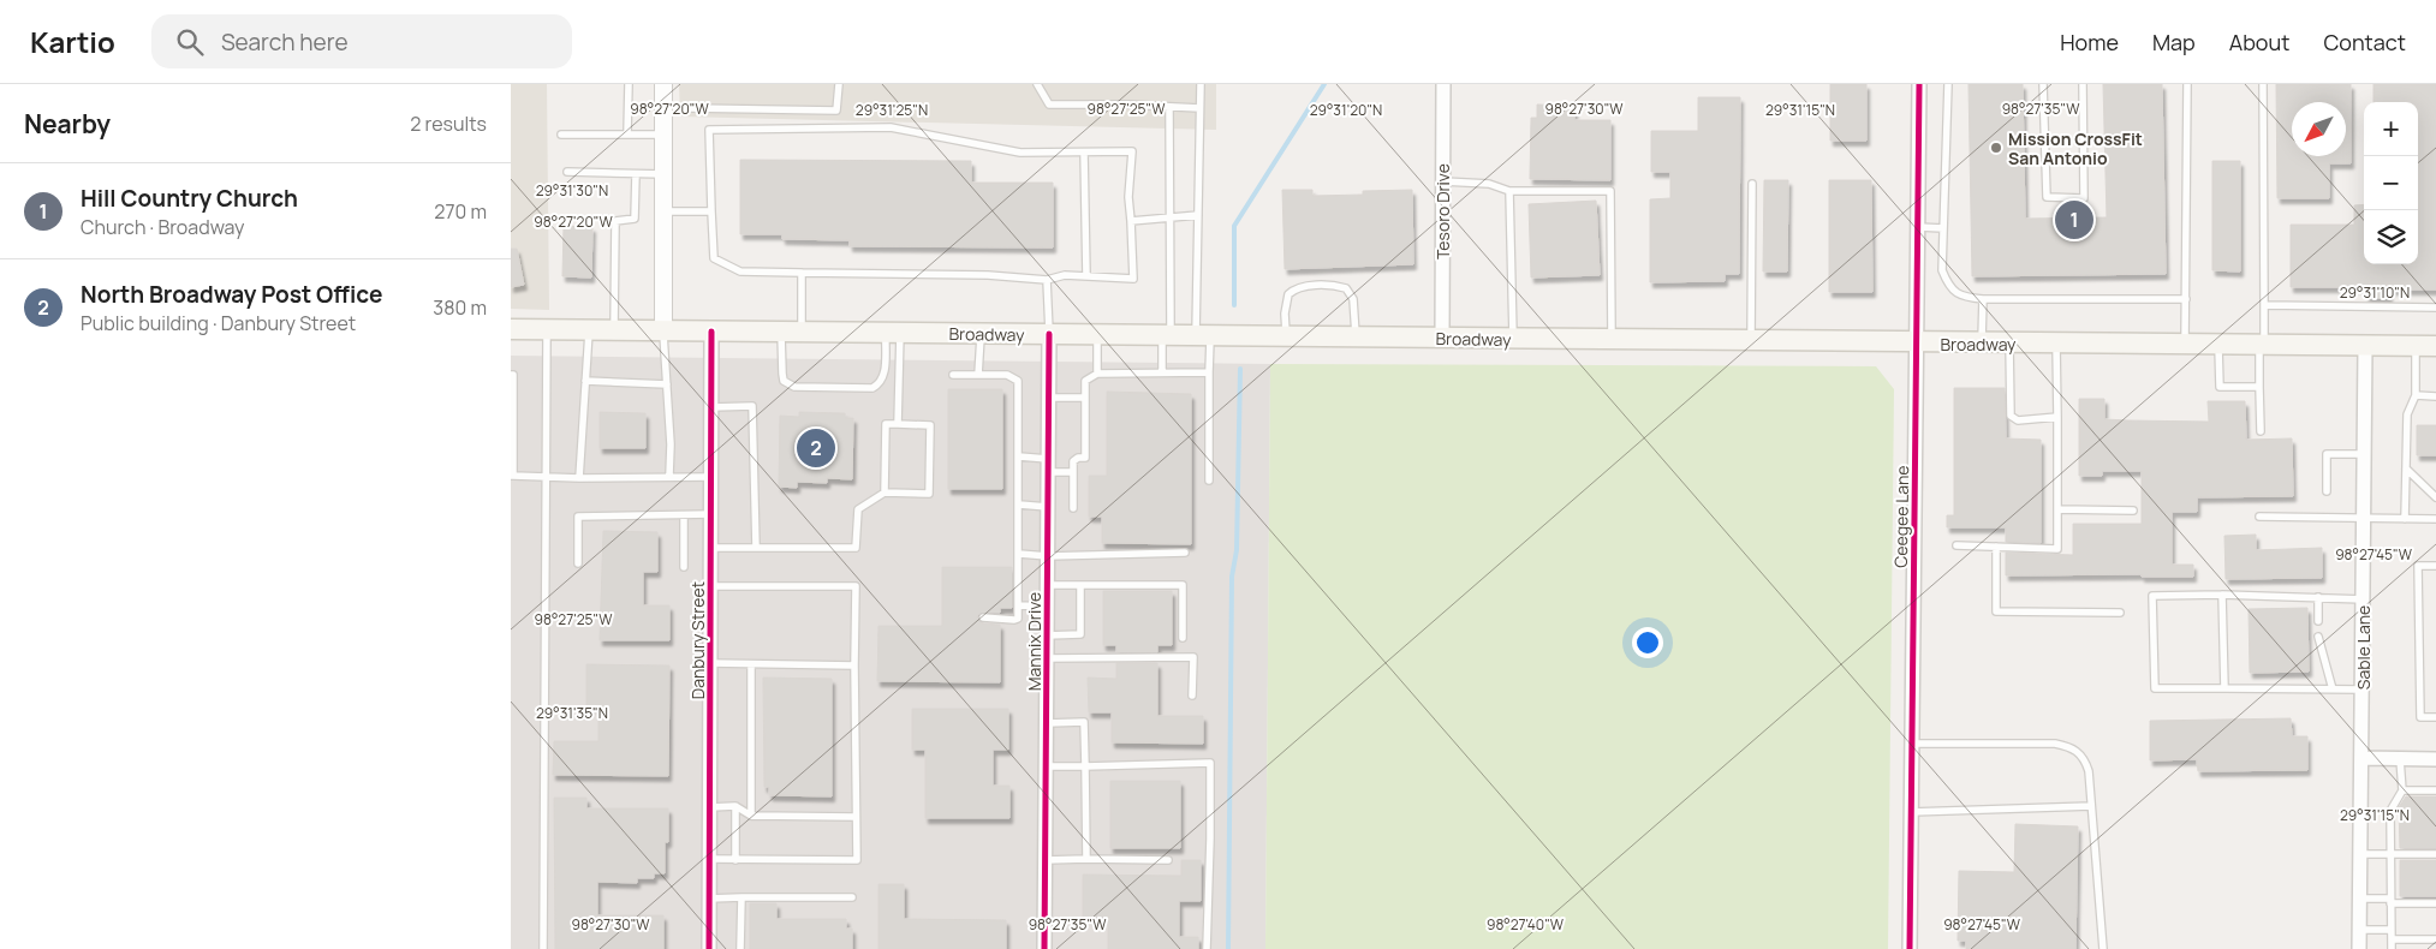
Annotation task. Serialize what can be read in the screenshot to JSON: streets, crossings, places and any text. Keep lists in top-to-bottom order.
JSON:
{
  "streets": {
    "main road": ["Broadway"],
    "street": [
      "Tesoro Drive",
      "Ceegee Lane",
      "Danbury Street",
      "Mannix Drive",
      "Sable Lane"
    ]
  },
  "crossings": [
    ["Tesoro Drive", "Broadway"],
    ["Broadway", "Ceegee Lane"],
    ["Broadway", "Danbury Street"],
    ["Broadway", "Mannix Drive"],
    ["Broadway", "Sable Lane"]
  ],
  "places": ["Mission CrossFit San Antonio"],
  "north": "bottom left",
  "page": {
    "header": "Kartio",
    "search": "Search here",
    "nav": [
      "Home",
      "Map",
      "About",
      "Contact"
    ],
    "heading": ["Nearby", "2 results"],
    "map_buttons": ["+", "−"],
    "list": [
      {
        "mark": "1",
        "name": "Hill Country Church",
        "note": "Church · Broadway",
        "value": "270 m"
      },
      {
        "mark": "2",
        "name": "North Broadway Post Office",
        "note": "Public building · Danbury Street",
        "value": "380 m"
      }
    ],
    "pins": ["1", "2"]
  },
  "coordinates": [
    "98°27'20\"W",
    "98°27'25\"W",
    "98°27'30\"W",
    "98°27'35\"W",
    "29°31'20\"N",
    "29°31'15\"N",
    "29°31'25\"N",
    "29°31'30\"N",
    "29°31'10\"N",
    "98°27'45\"W",
    "29°31'35\"N",
    "98°27'40\"W"
  ]
}
